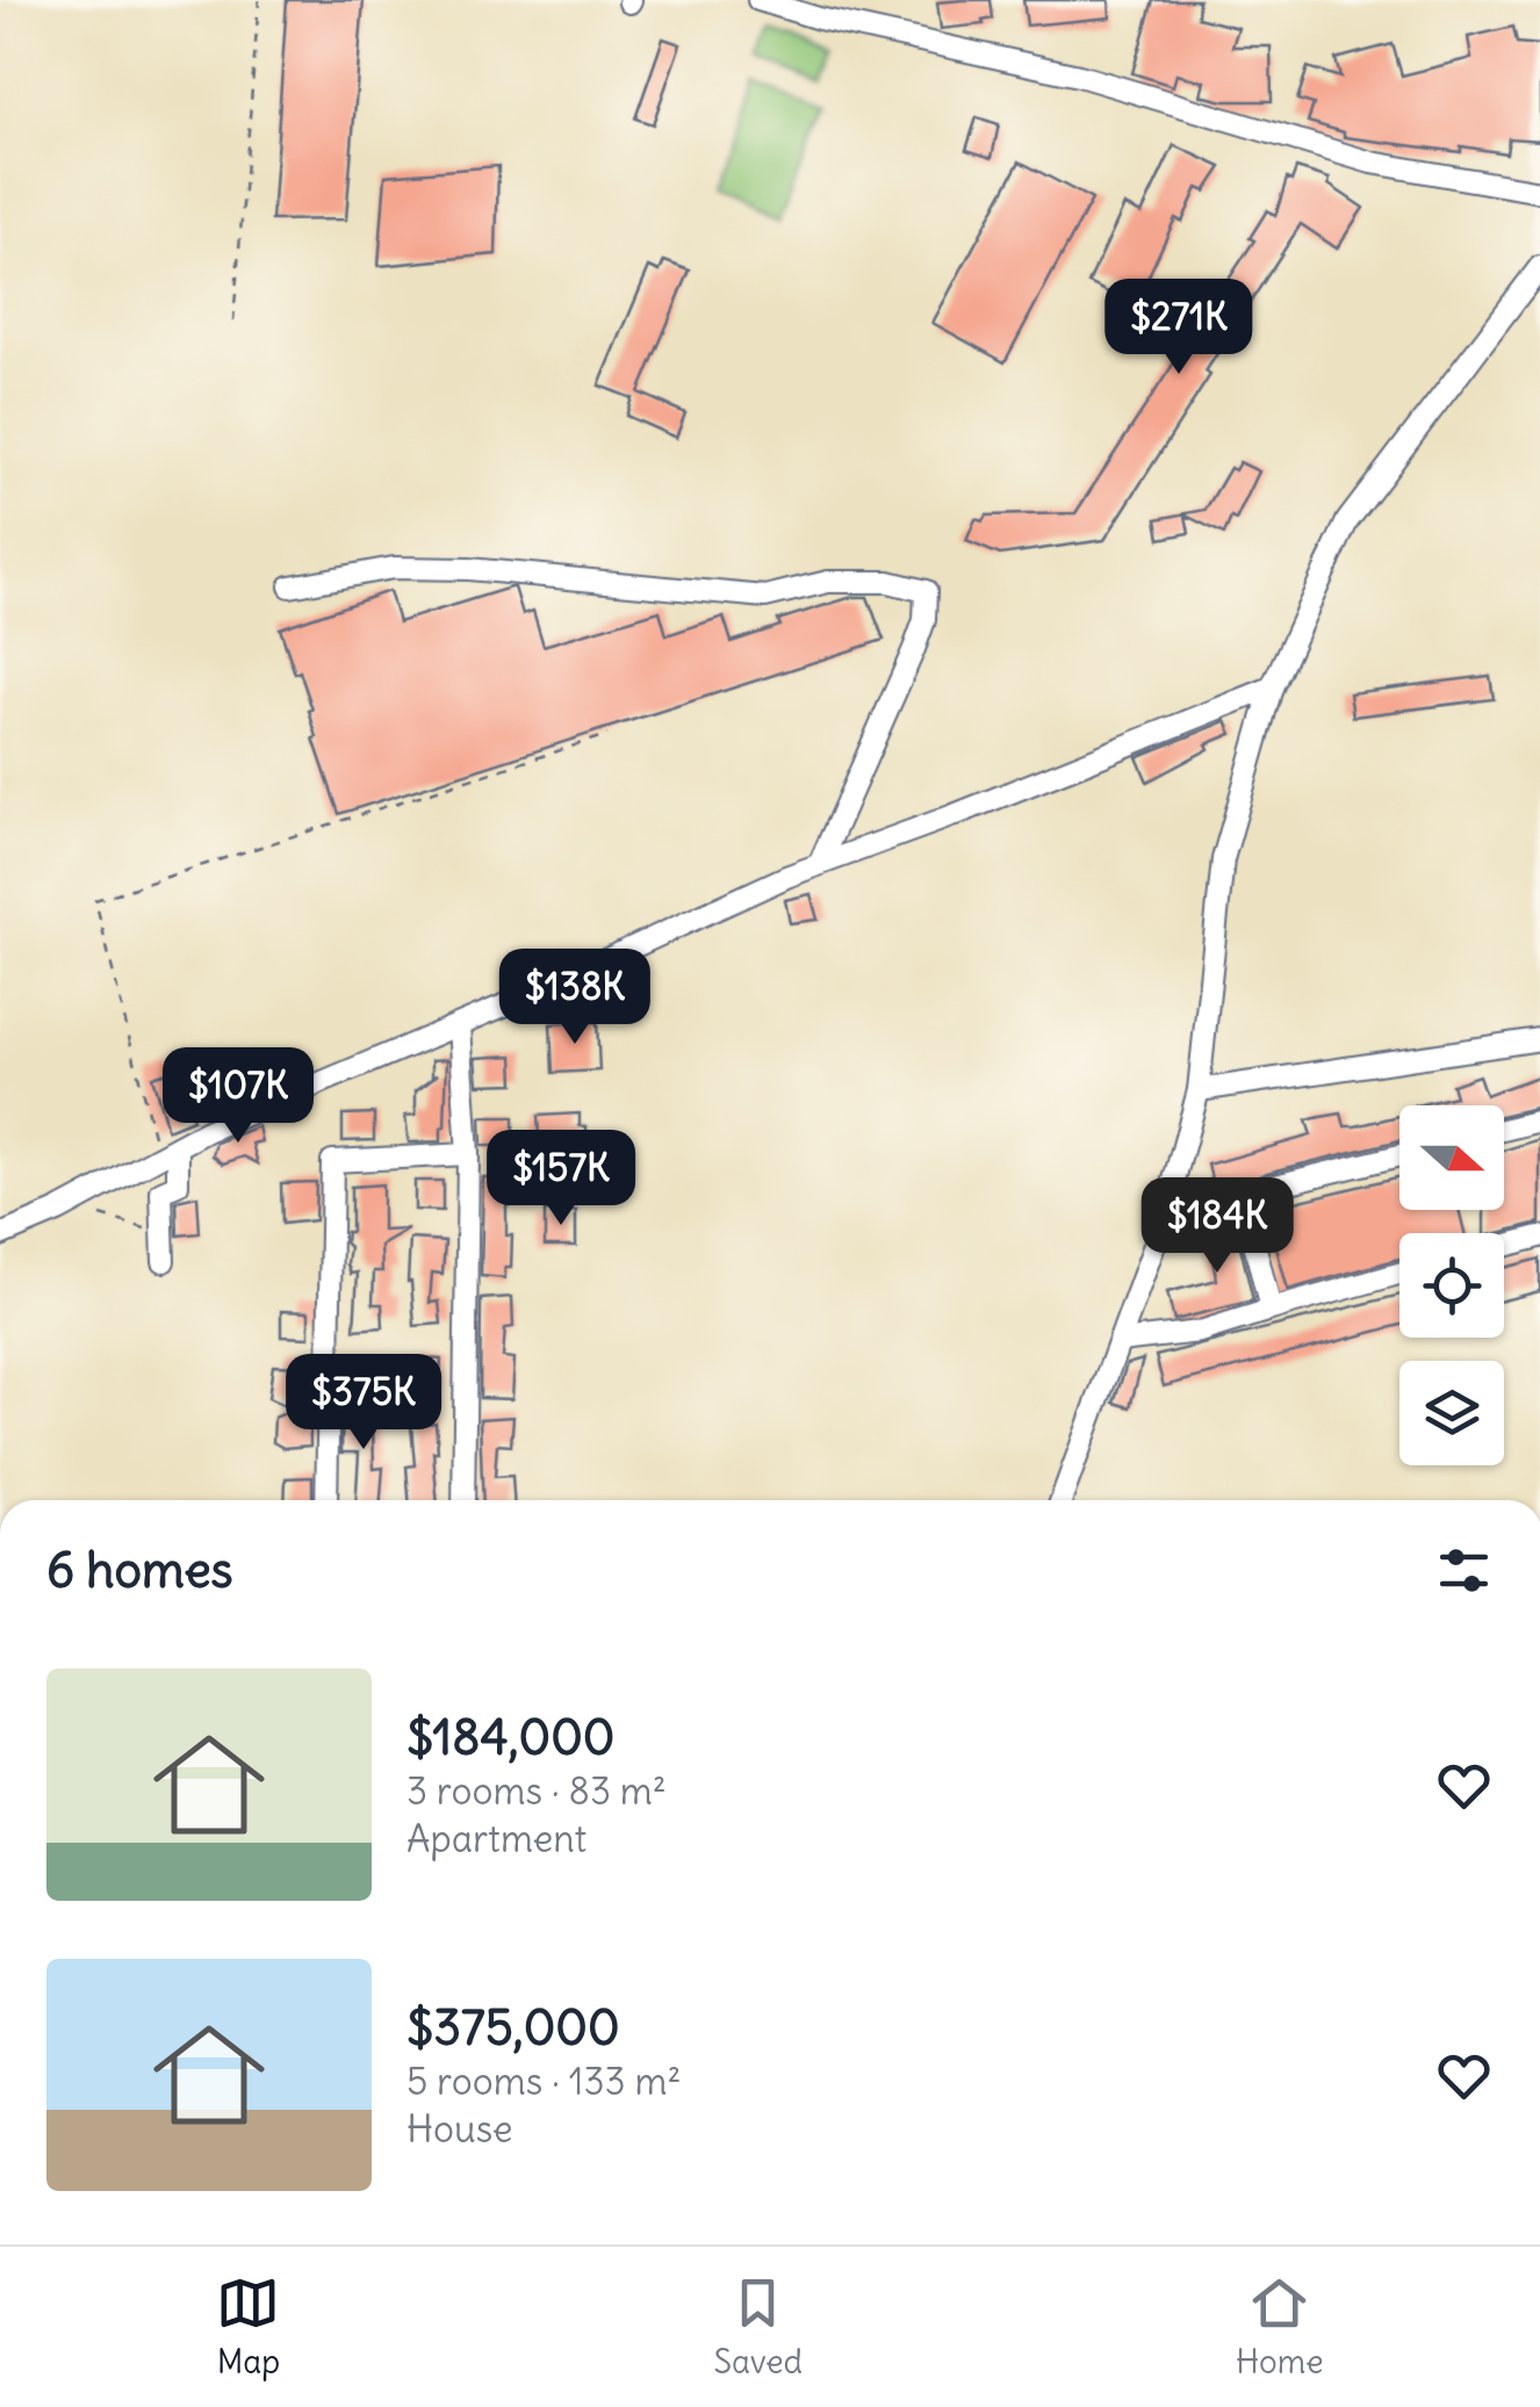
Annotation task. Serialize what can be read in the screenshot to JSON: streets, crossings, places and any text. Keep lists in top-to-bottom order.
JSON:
{
  "north": "right",
  "page": {
    "price": [
      "$271K",
      "$138K",
      "$107K",
      "$157K",
      "$184K",
      "$375K"
    ],
    "heading": "6 homes",
    "list": [
      {
        "name": "$184,000",
        "note": "3 rooms · 83 m² · Apartment"
      },
      {
        "name": "$375,000",
        "note": "5 rooms · 133 m² · House"
      }
    ],
    "tabs": ["Map", "Saved", "Home"]
  }
}
